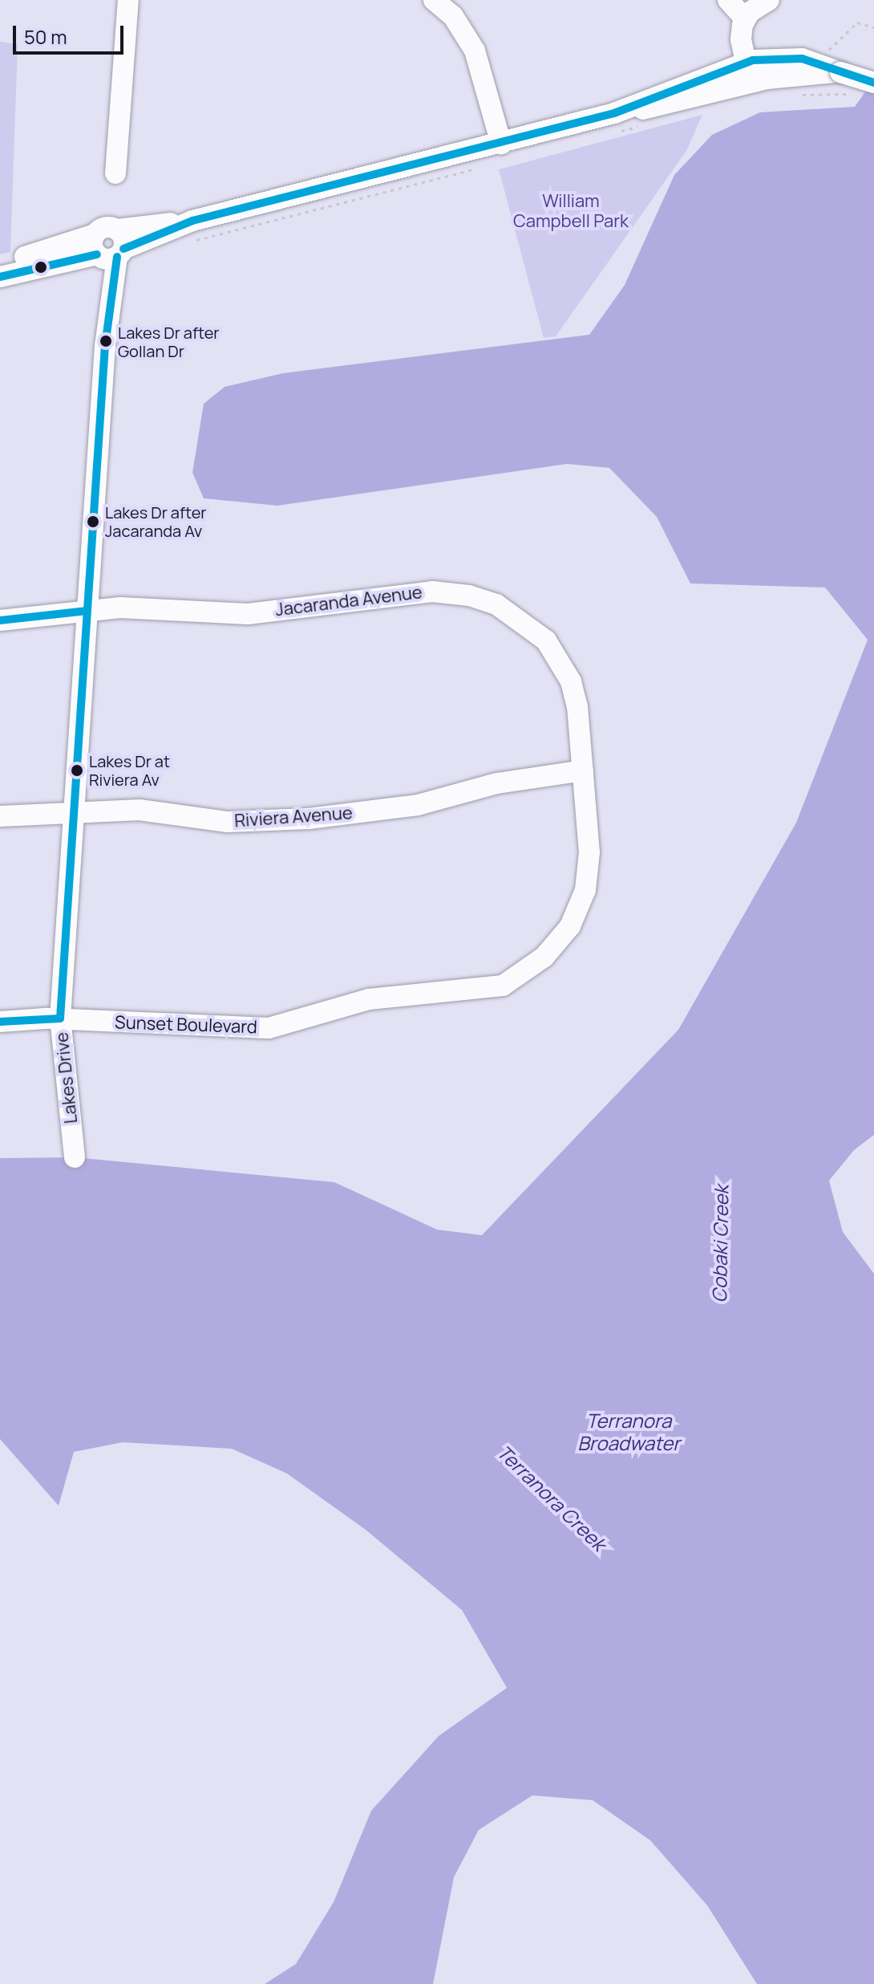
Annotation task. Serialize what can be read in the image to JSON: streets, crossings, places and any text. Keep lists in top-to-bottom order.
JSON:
{
  "streets": {
    "street": [
      "Jacaranda Avenue",
      "Riviera Avenue",
      "Sunset Boulevard",
      "Lakes Drive"
    ]
  },
  "crossings": [
    ["Jacaranda Avenue", "Riviera Avenue"],
    ["Jacaranda Avenue", "Sunset Boulevard"],
    ["Jacaranda Avenue", "Lakes Drive"],
    ["Riviera Avenue", "Sunset Boulevard"],
    ["Riviera Avenue", "Lakes Drive"],
    ["Sunset Boulevard", "Lakes Drive"]
  ],
  "water": ["Cobaki Creek", "Terranora Broadwater", "Terranora Creek"],
  "parks": ["William Campbell Park"],
  "places": ["Lakes Dr after Gollan Dr", "Lakes Dr after Jacaranda Av", "Lakes Dr at Riviera Av"],
  "scale_bar": "50 m"
}
